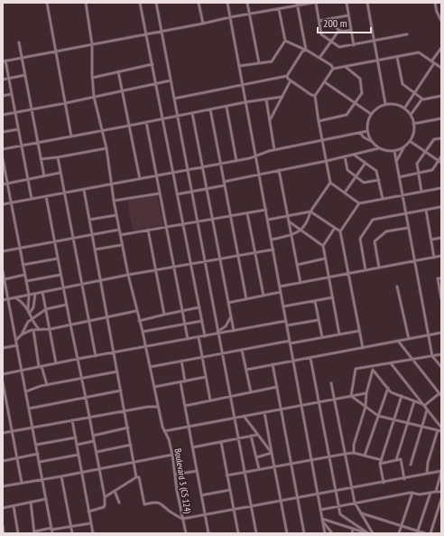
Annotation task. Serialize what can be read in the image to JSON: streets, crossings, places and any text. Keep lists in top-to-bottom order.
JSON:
{
  "streets": {
    "street": ["Boulevard 3 (CS 124)"]
  },
  "scale_bar": "200 m"
}
